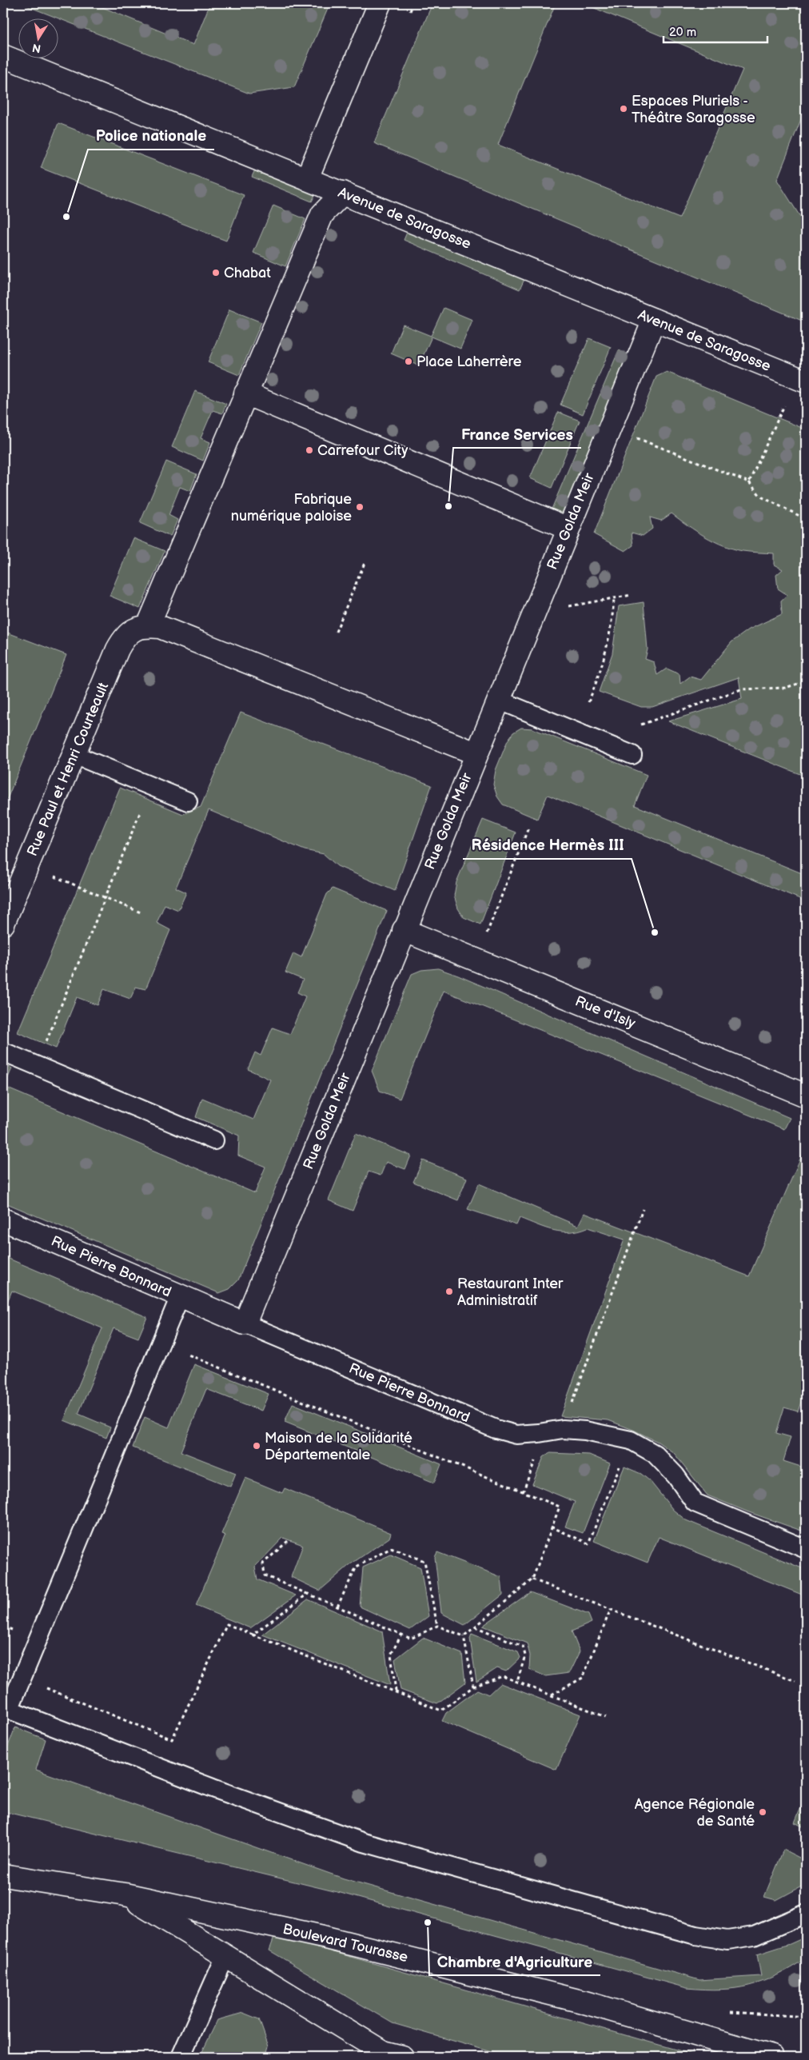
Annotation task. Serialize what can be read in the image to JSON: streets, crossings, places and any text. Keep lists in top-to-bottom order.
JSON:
{
  "streets": {
    "street": [
      "Avenue de Saragosse",
      "Rue Golda Meir",
      "Rue Paul et Henri Courteault",
      "Rue d'Isly",
      "Rue Pierre Bonnard",
      "Boulevard Tourasse"
    ]
  },
  "crossings": [
    ["Avenue de Saragosse", "Rue Golda Meir"],
    ["Rue Golda Meir", "Rue d'Isly"],
    ["Rue Golda Meir", "Rue Pierre Bonnard"]
  ],
  "places": [
    "Espaces Pluriels - Théâtre Saragosse",
    "Police nationale",
    "Chabat",
    "Place Laherrère",
    "Carrefour City",
    "France Services",
    "Fabrique numérique paloise",
    "Résidence Hermès III",
    "Restaurant Inter Administratif",
    "Maison de la Solidarité Départementale",
    "Agence Régionale de Santé",
    "Chambre d'Agriculture"
  ],
  "scale_bar": "20 m",
  "north": "bottom"
}
